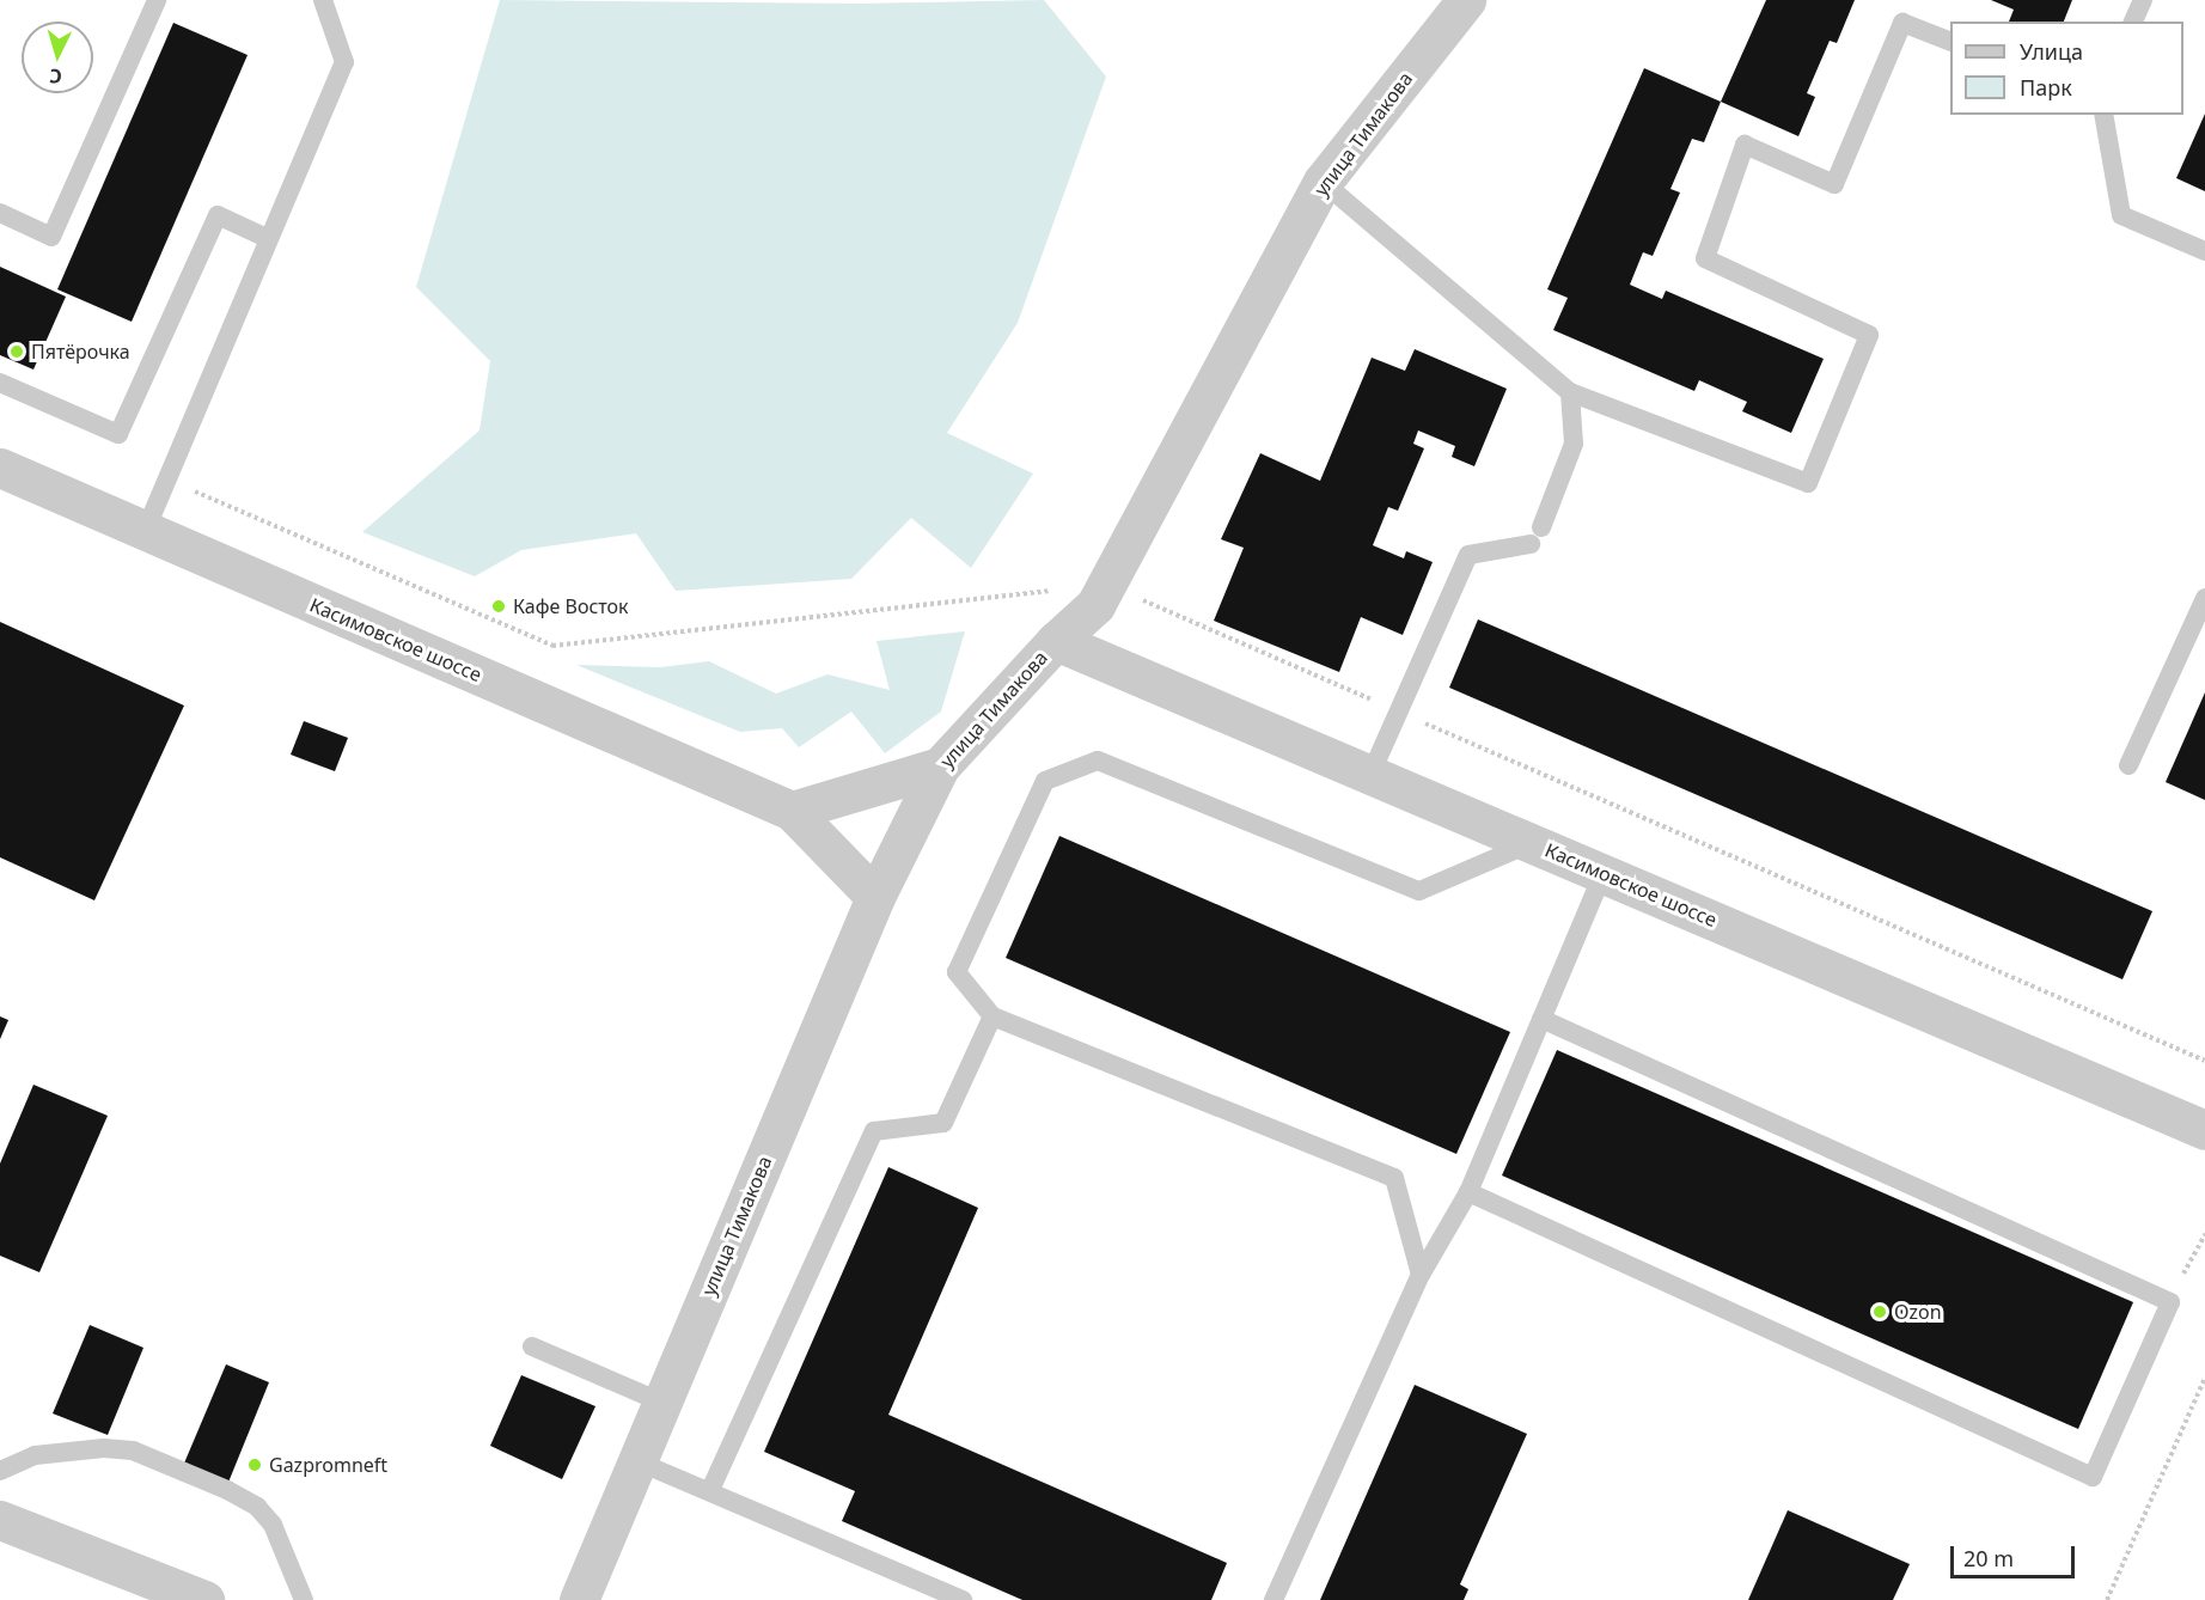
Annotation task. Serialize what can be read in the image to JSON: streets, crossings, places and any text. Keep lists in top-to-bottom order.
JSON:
{
  "streets": {
    "street": ["улица Тимакова", "Касимовское шоссе"]
  },
  "crossings": [
    ["улица Тимакова", "Касимовское шоссе"]
  ],
  "places": [
    "Пятёрочка",
    "Кафе Восток",
    "Ozon",
    "Gazpromneft"
  ],
  "legend": ["Улица", "Парк"],
  "scale_bar": "20 m",
  "north": "bottom"
}
